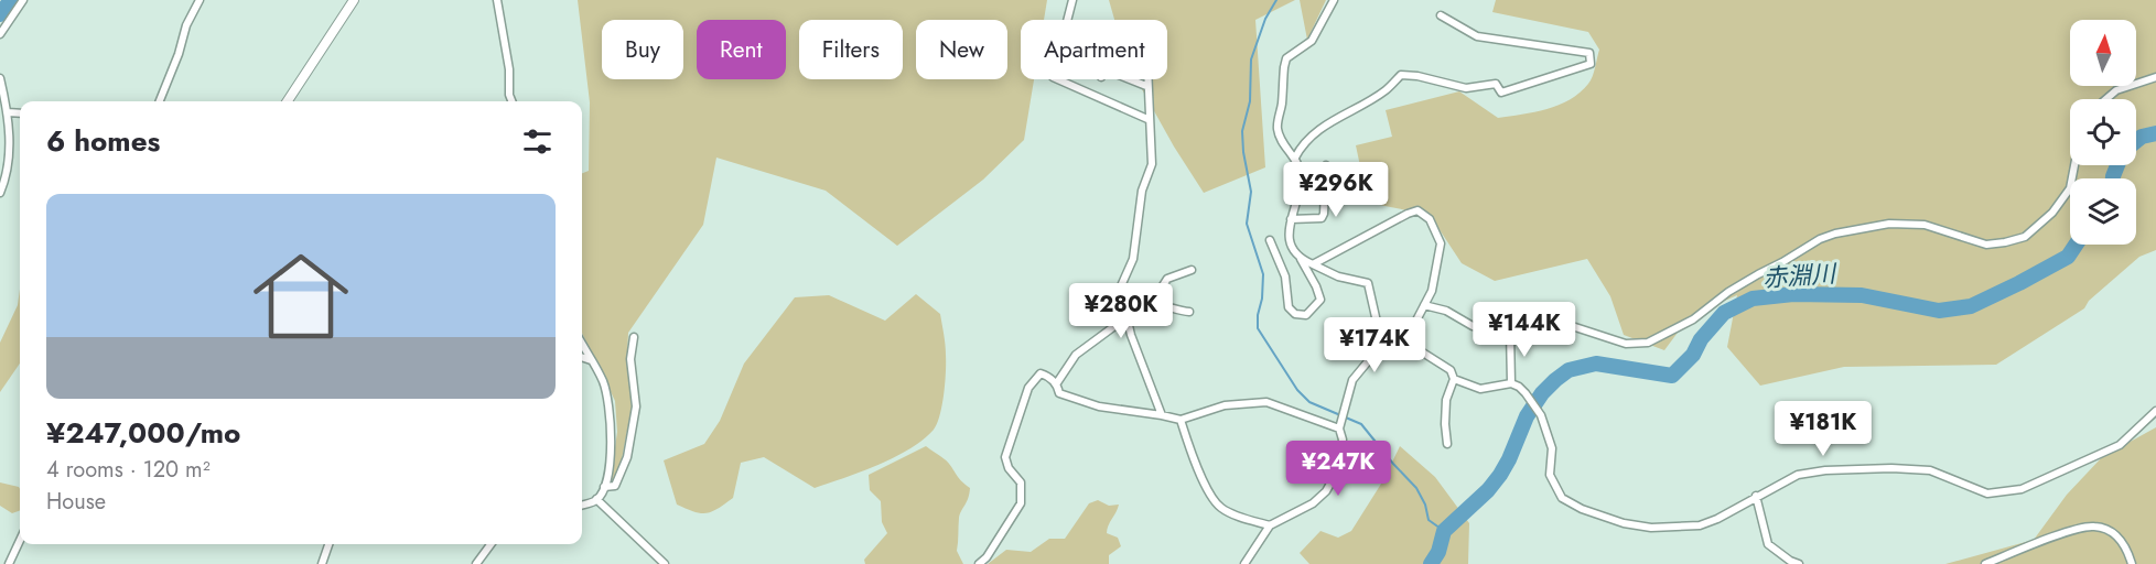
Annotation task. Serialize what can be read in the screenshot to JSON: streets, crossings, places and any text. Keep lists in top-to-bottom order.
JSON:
{
  "water": ["赤淵川"],
  "north": "top",
  "page": {
    "chip": [
      "Buy",
      "Rent",
      "Filters",
      "New",
      "Apartment"
    ],
    "heading": "6 homes",
    "price": [
      "¥296K",
      "¥280K",
      "¥144K",
      "¥174K",
      "¥181K",
      "¥247K"
    ],
    "list": [
      {
        "name": "¥247,000/mo",
        "note": "4 rooms · 120 m² · House"
      }
    ]
  }
}
